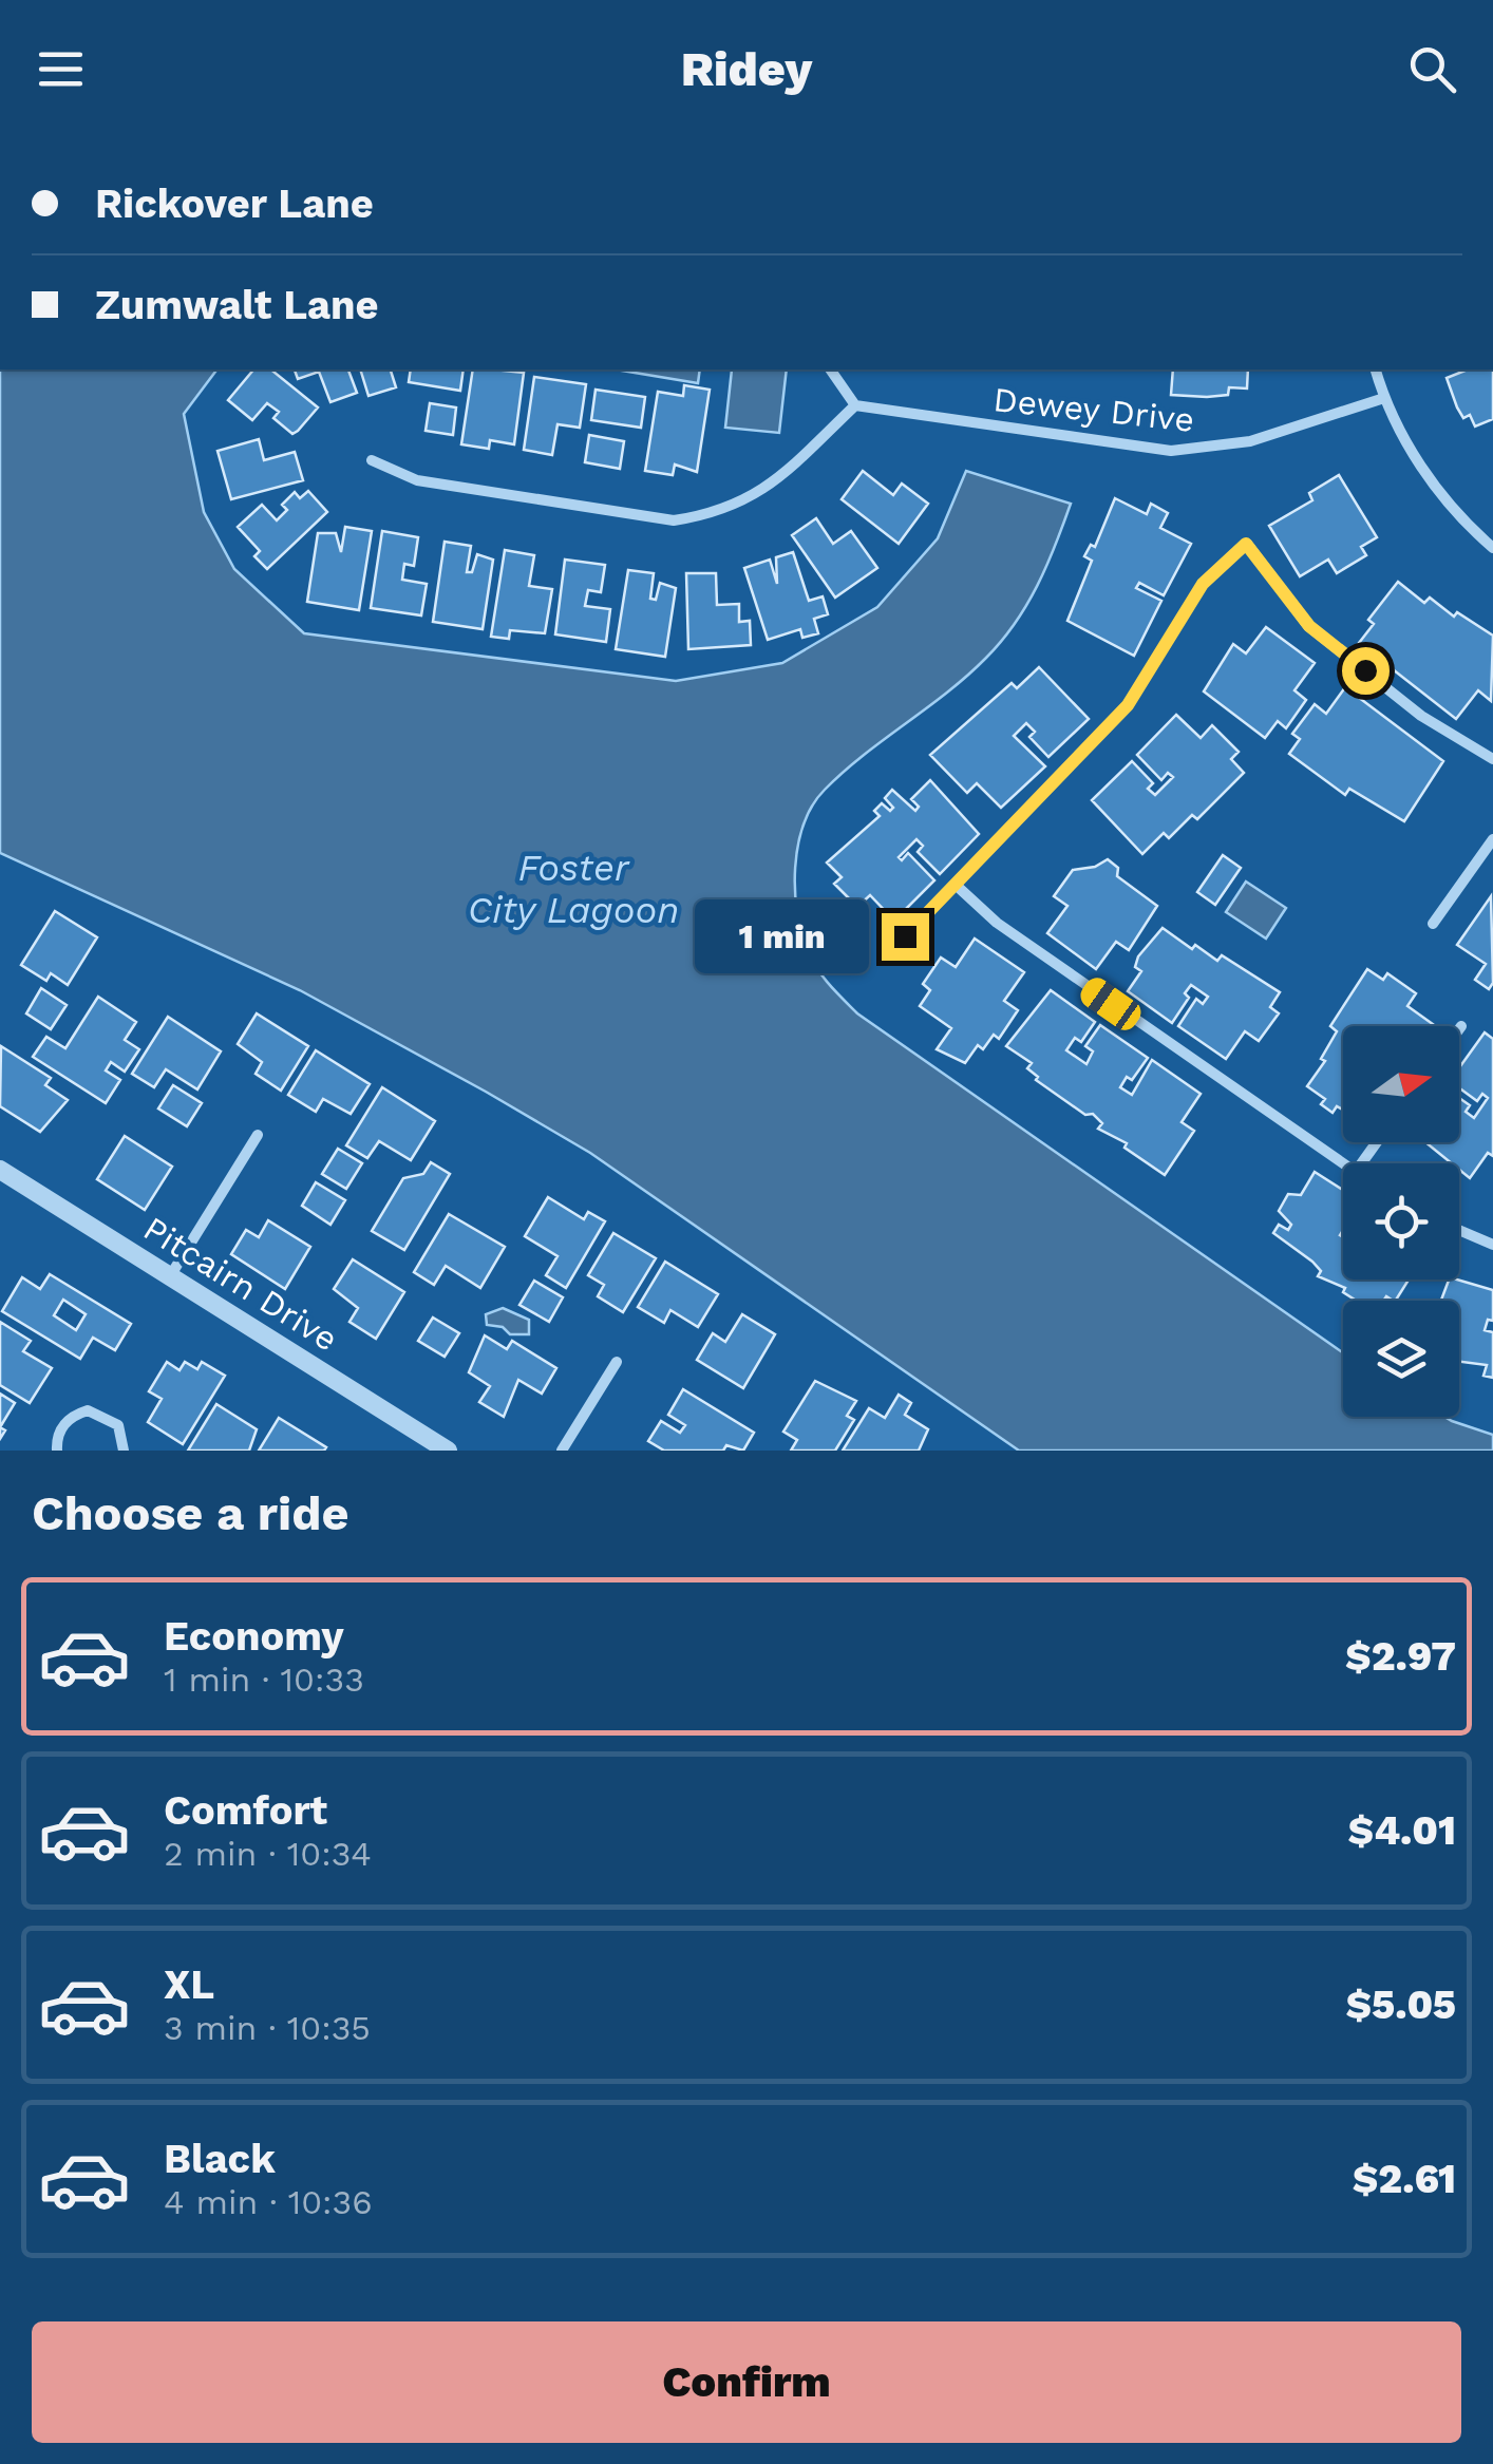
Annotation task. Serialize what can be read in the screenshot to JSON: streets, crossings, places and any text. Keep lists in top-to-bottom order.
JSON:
{
  "streets": {
    "street": ["Dewey Drive", "Pitcairn Drive"]
  },
  "water": ["Foster City Lagoon"],
  "north": "right",
  "page": {
    "header": "Ridey",
    "banner": ["Rickover Lane", "Zumwalt Lane"],
    "bubble": "1 min",
    "heading": "Choose a ride",
    "list": [
      {
        "name": "Economy",
        "note": "1 min · 10:33",
        "value": "$2.97"
      },
      {
        "name": "Comfort",
        "note": "2 min · 10:34",
        "value": "$4.01"
      },
      {
        "name": "XL",
        "note": "3 min · 10:35",
        "value": "$5.05"
      },
      {
        "name": "Black",
        "note": "4 min · 10:36",
        "value": "$2.61"
      }
    ],
    "buttons": "Confirm"
  }
}
